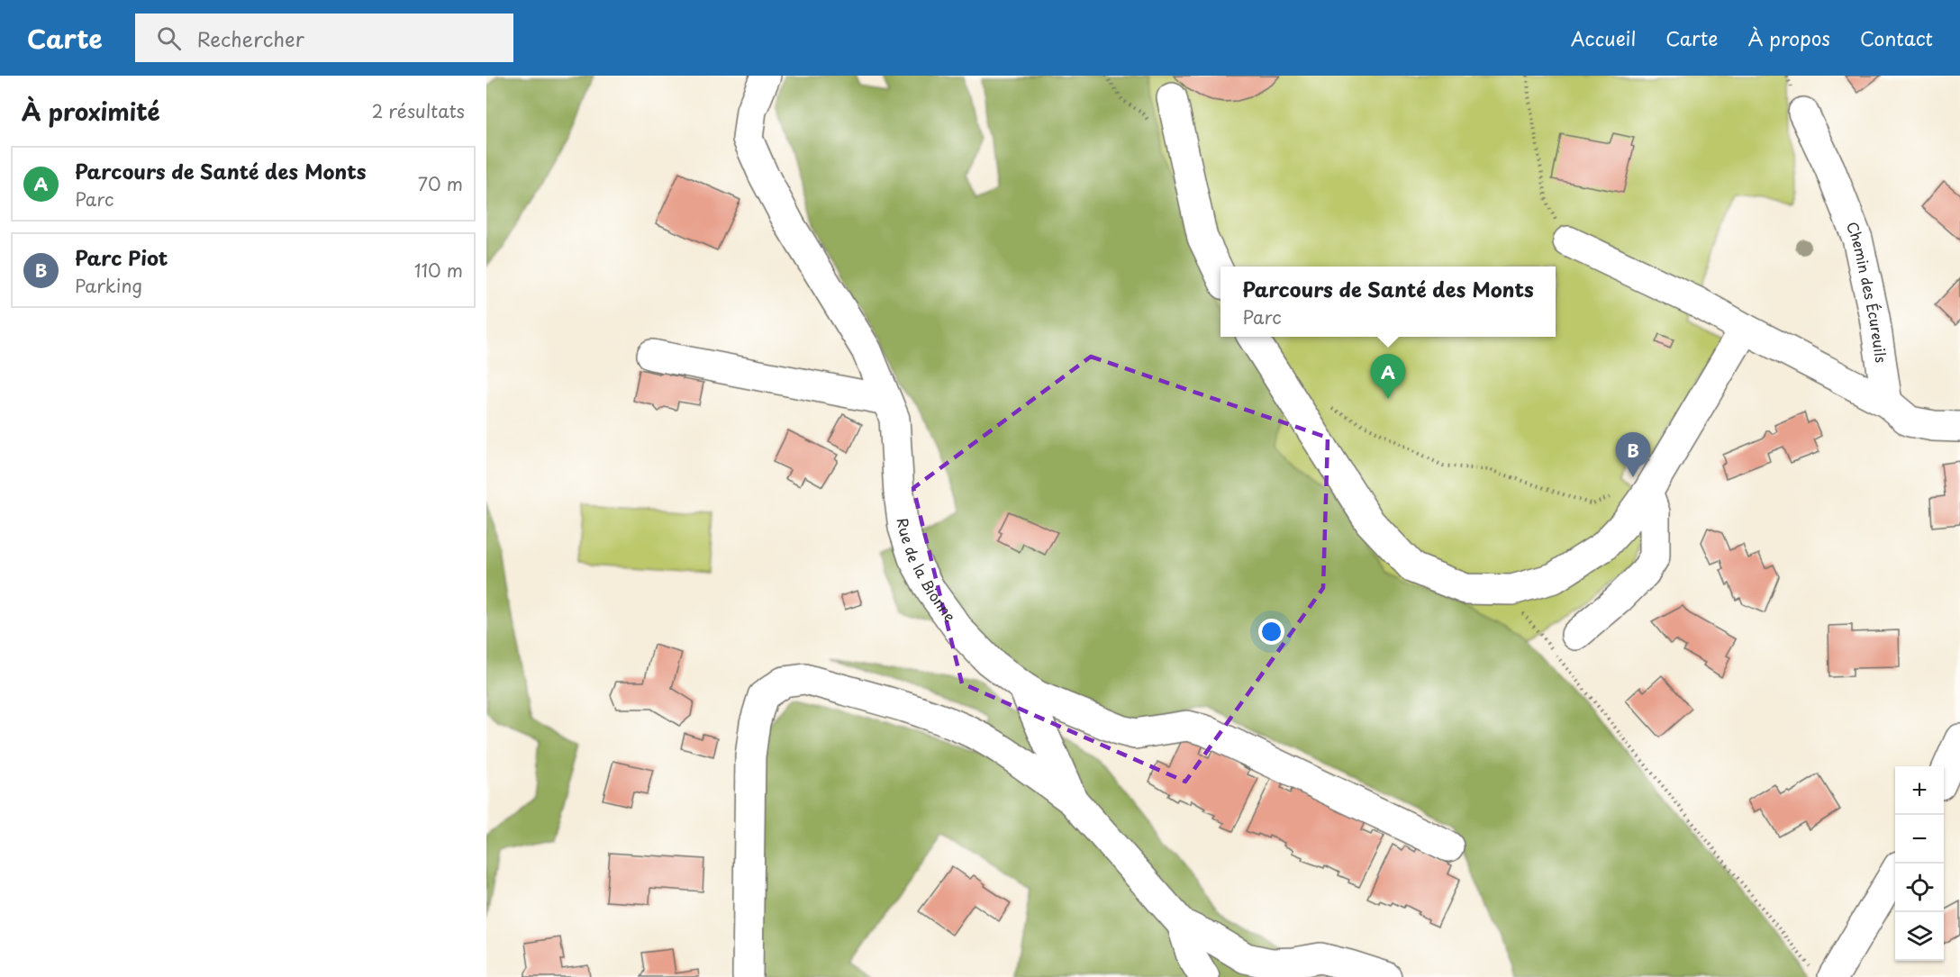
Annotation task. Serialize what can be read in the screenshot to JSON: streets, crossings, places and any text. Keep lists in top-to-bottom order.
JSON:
{
  "streets": {
    "street": ["Chemin des Écureuils", "Rue de la Bionne"]
  },
  "page": {
    "header": "Carte",
    "search": "Rechercher",
    "nav": [
      "Accueil",
      "Carte",
      "À propos",
      "Contact"
    ],
    "heading": ["À proximité", "2 résultats"],
    "list": [
      {
        "mark": "A",
        "name": "Parcours de Santé des Monts",
        "note": "Parc",
        "value": "70 m"
      },
      {
        "mark": "B",
        "name": "Parc Piot",
        "note": "Parking",
        "value": "110 m"
      }
    ],
    "popup": ["Parcours de Santé des Monts", "Parc"],
    "pins": ["A", "B"],
    "map_buttons": ["+", "−"]
  }
}
